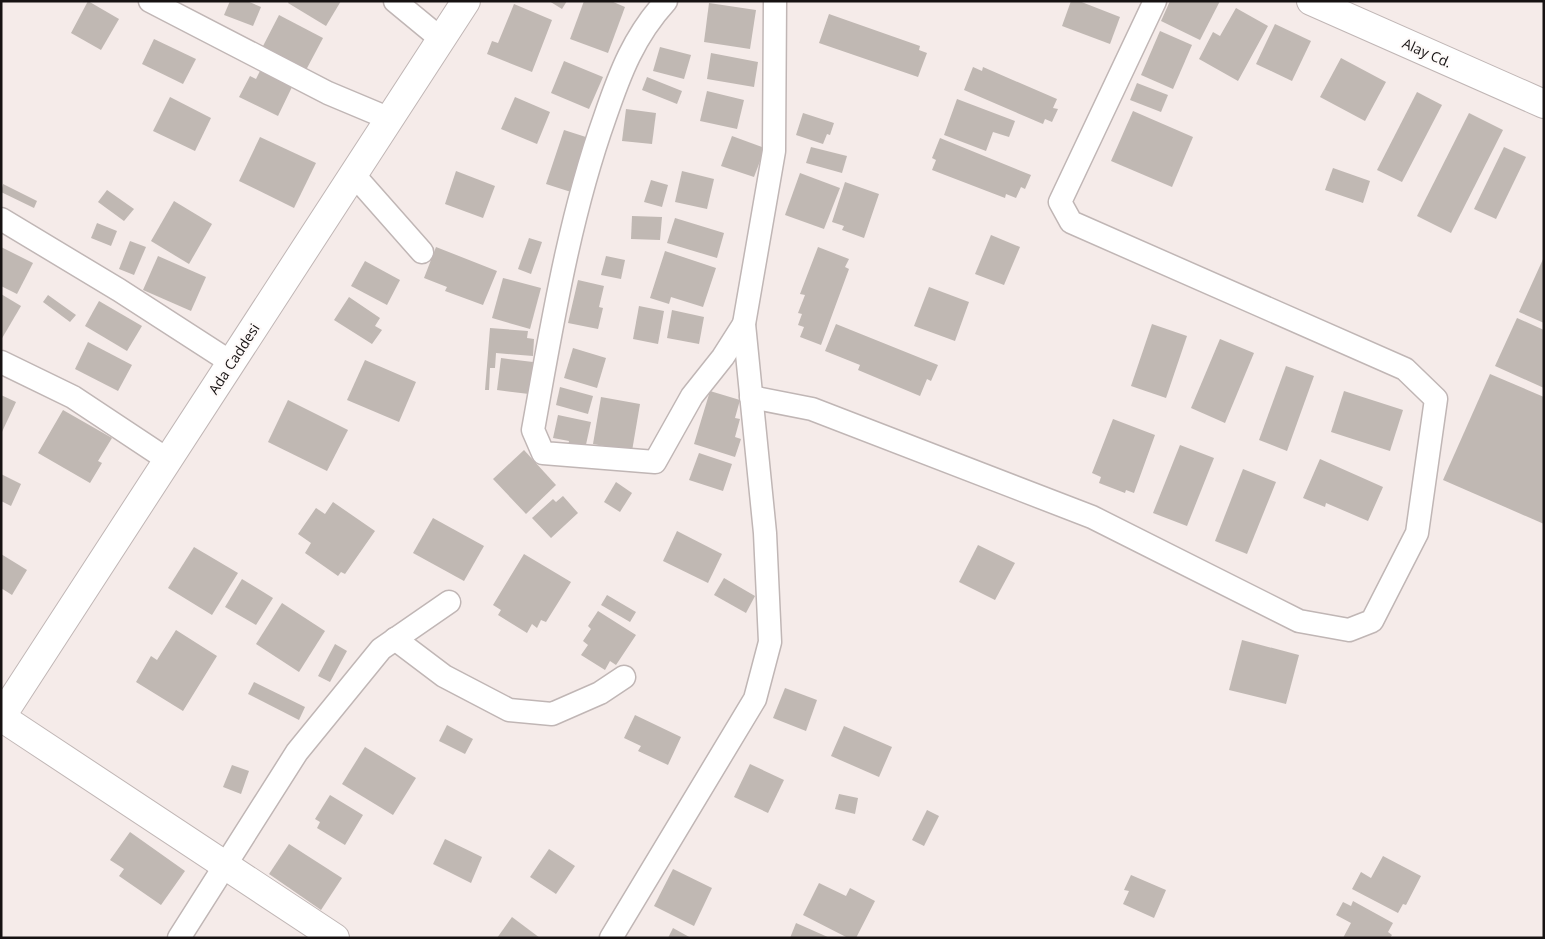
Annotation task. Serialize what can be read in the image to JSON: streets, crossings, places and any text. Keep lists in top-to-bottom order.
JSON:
{
  "streets": {
    "main road": ["Alay Cd.", "Ada Caddesi"]
  }
}
